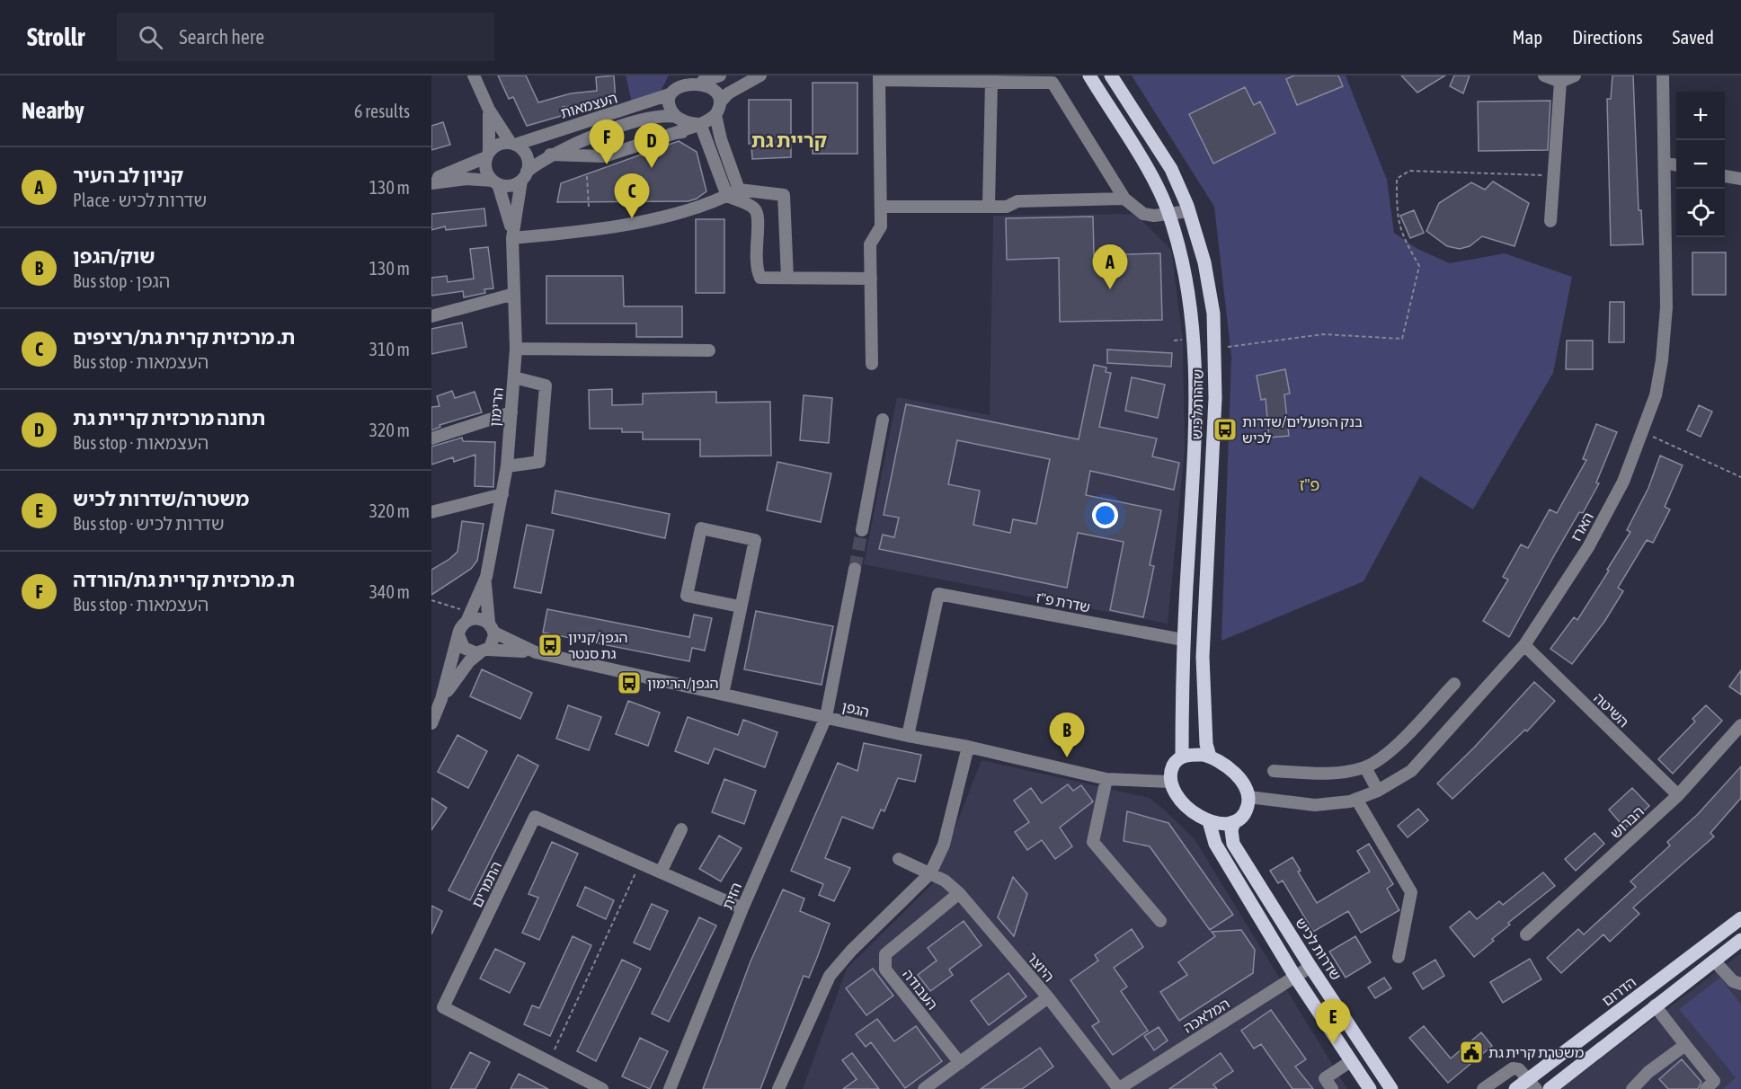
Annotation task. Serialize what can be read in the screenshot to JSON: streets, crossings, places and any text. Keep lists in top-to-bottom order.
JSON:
{
  "streets": {
    "main road": ["שדרות לכיש", "הדרום"],
    "street": [
      "העצמאות",
      "הרימון",
      "הארז",
      "שדרת פ\"ז",
      "הגפן",
      "השיטה",
      "הברוש",
      "התמרים",
      "הזית",
      "היוצר",
      "העבודה",
      "המלאכה"
    ]
  },
  "crossings": [
    ["העצמאות", "הרימון"],
    ["שדרות לכיש", "הארז"],
    ["שדרות לכיש", "שדרת פ\"ז"],
    ["שדרות לכיש", "הגפן"],
    ["שדרות לכיש", "המלאכה"],
    ["הרימון", "הגפן"],
    ["הארז", "הגפן"],
    ["הארז", "השיטה"],
    ["שדרת פ\"ז", "הגפן"],
    ["הגפן", "הזית"],
    ["השיטה", "הברוש"],
    ["התמרים", "הזית"],
    ["היוצר", "העבודה"],
    ["היוצר", "המלאכה"]
  ],
  "districts": ["קריית גת", "פ\"ז"],
  "places": {
    "bus stop": ["בנק הפועלים/שדרות לכיש", "הגפן/קניון גת סנטר", "הגפן/הרימון"],
    "public building": ["משטרת קרית גת"]
  },
  "page": {
    "header": "Strollr",
    "search": "Search here",
    "nav": ["Map", "Directions", "Saved"],
    "heading": ["Nearby", "6 results"],
    "map_buttons": ["+", "−"],
    "pins": [
      "F",
      "D",
      "C",
      "A",
      "B",
      "E"
    ],
    "list": [
      {
        "mark": "A",
        "name": "קניון לב העיר",
        "note": "Place · שדרות לכיש",
        "value": "130 m"
      },
      {
        "mark": "B",
        "name": "שוק/הגפן",
        "note": "Bus stop · הגפן",
        "value": "130 m"
      },
      {
        "mark": "C",
        "name": "ת. מרכזית קרית גת/רציפים",
        "note": "Bus stop · העצמאות",
        "value": "310 m"
      },
      {
        "mark": "D",
        "name": "תחנה מרכזית קריית גת",
        "note": "Bus stop · העצמאות",
        "value": "320 m"
      },
      {
        "mark": "E",
        "name": "משטרה/שדרות לכיש",
        "note": "Bus stop · שדרות לכיש",
        "value": "320 m"
      },
      {
        "mark": "F",
        "name": "ת. מרכזית קריית גת/הורדה",
        "note": "Bus stop · העצמאות",
        "value": "340 m"
      }
    ]
  }
}
